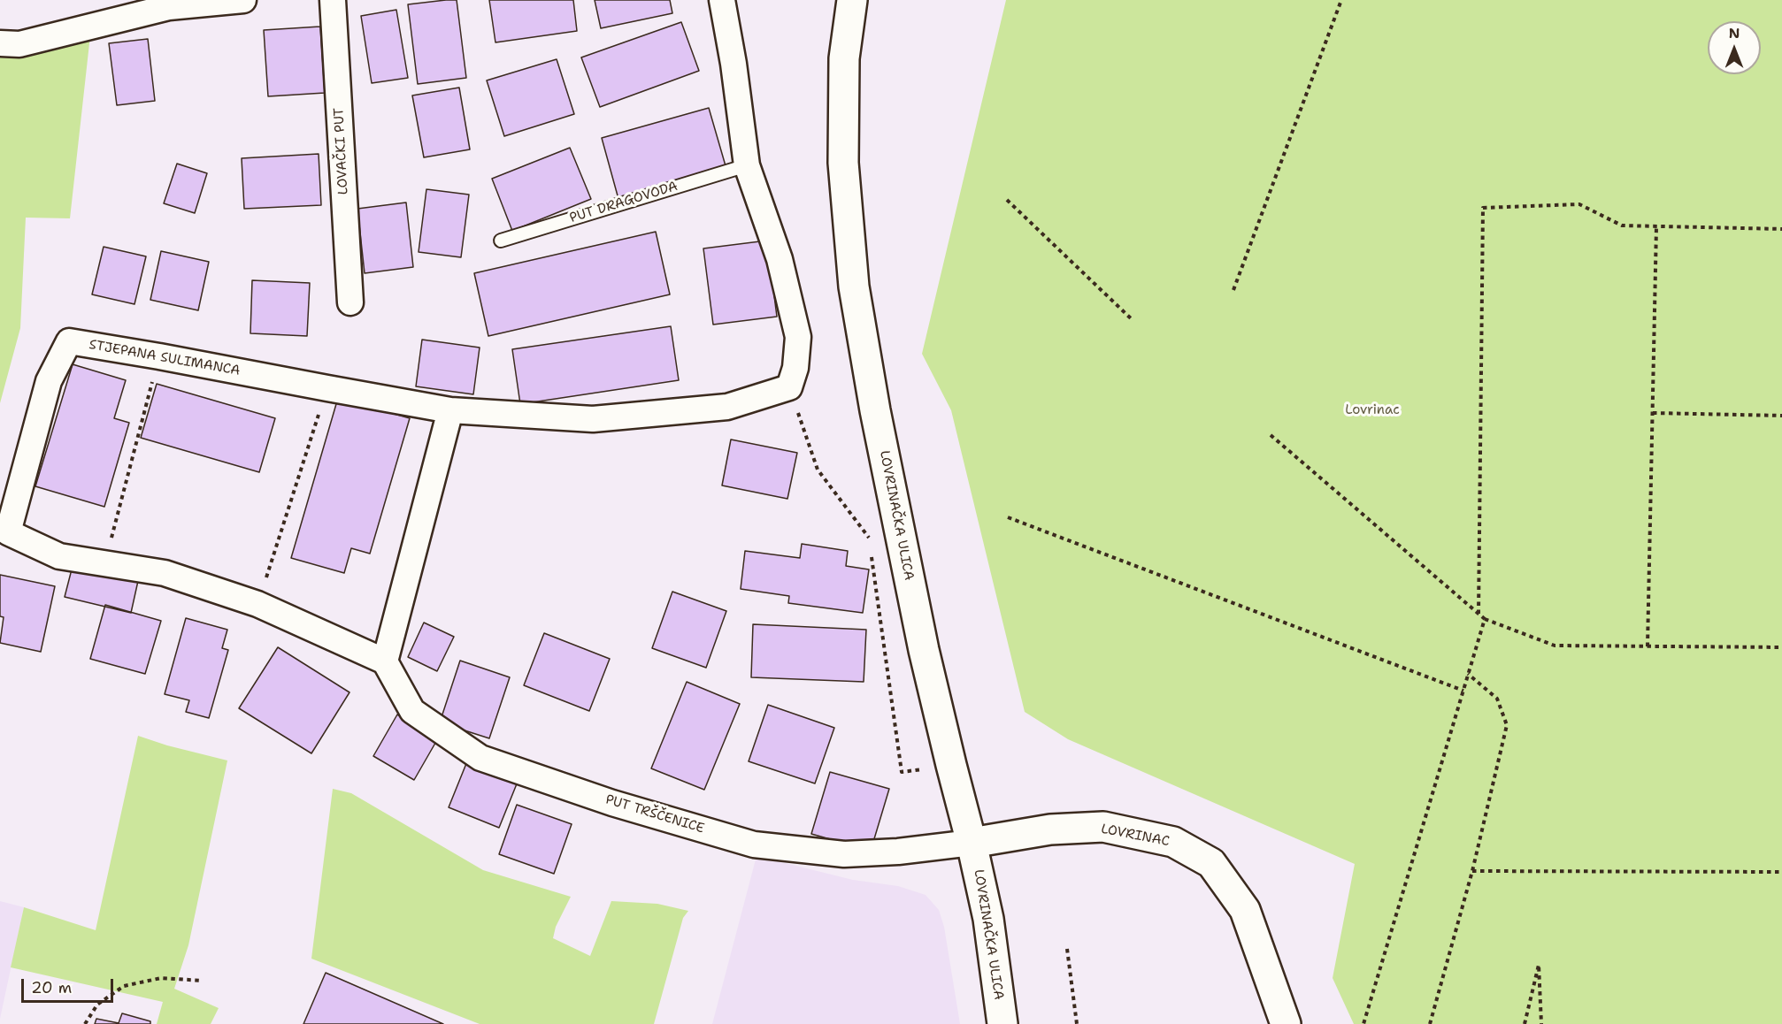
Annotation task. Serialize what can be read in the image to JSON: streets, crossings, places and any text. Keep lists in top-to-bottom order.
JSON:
{
  "streets": {
    "street": [
      "LOVAČKI PUT",
      "STJEPANA SULIMANCA",
      "LOVRINAČKA ULICA",
      "PUT TRŠČENICE",
      "LOVRINAC"
    ],
    "lane": ["PUT DRAGOVODA"]
  },
  "crossings": [
    ["STJEPANA SULIMANCA", "PUT TRŠČENICE"],
    ["LOVRINAČKA ULICA", "PUT TRŠČENICE"],
    ["LOVRINAČKA ULICA", "LOVRINAC"],
    ["PUT TRŠČENICE", "LOVRINAC"]
  ],
  "parks": ["Lovrinac"],
  "scale_bar": "20 m",
  "north": "top"
}
